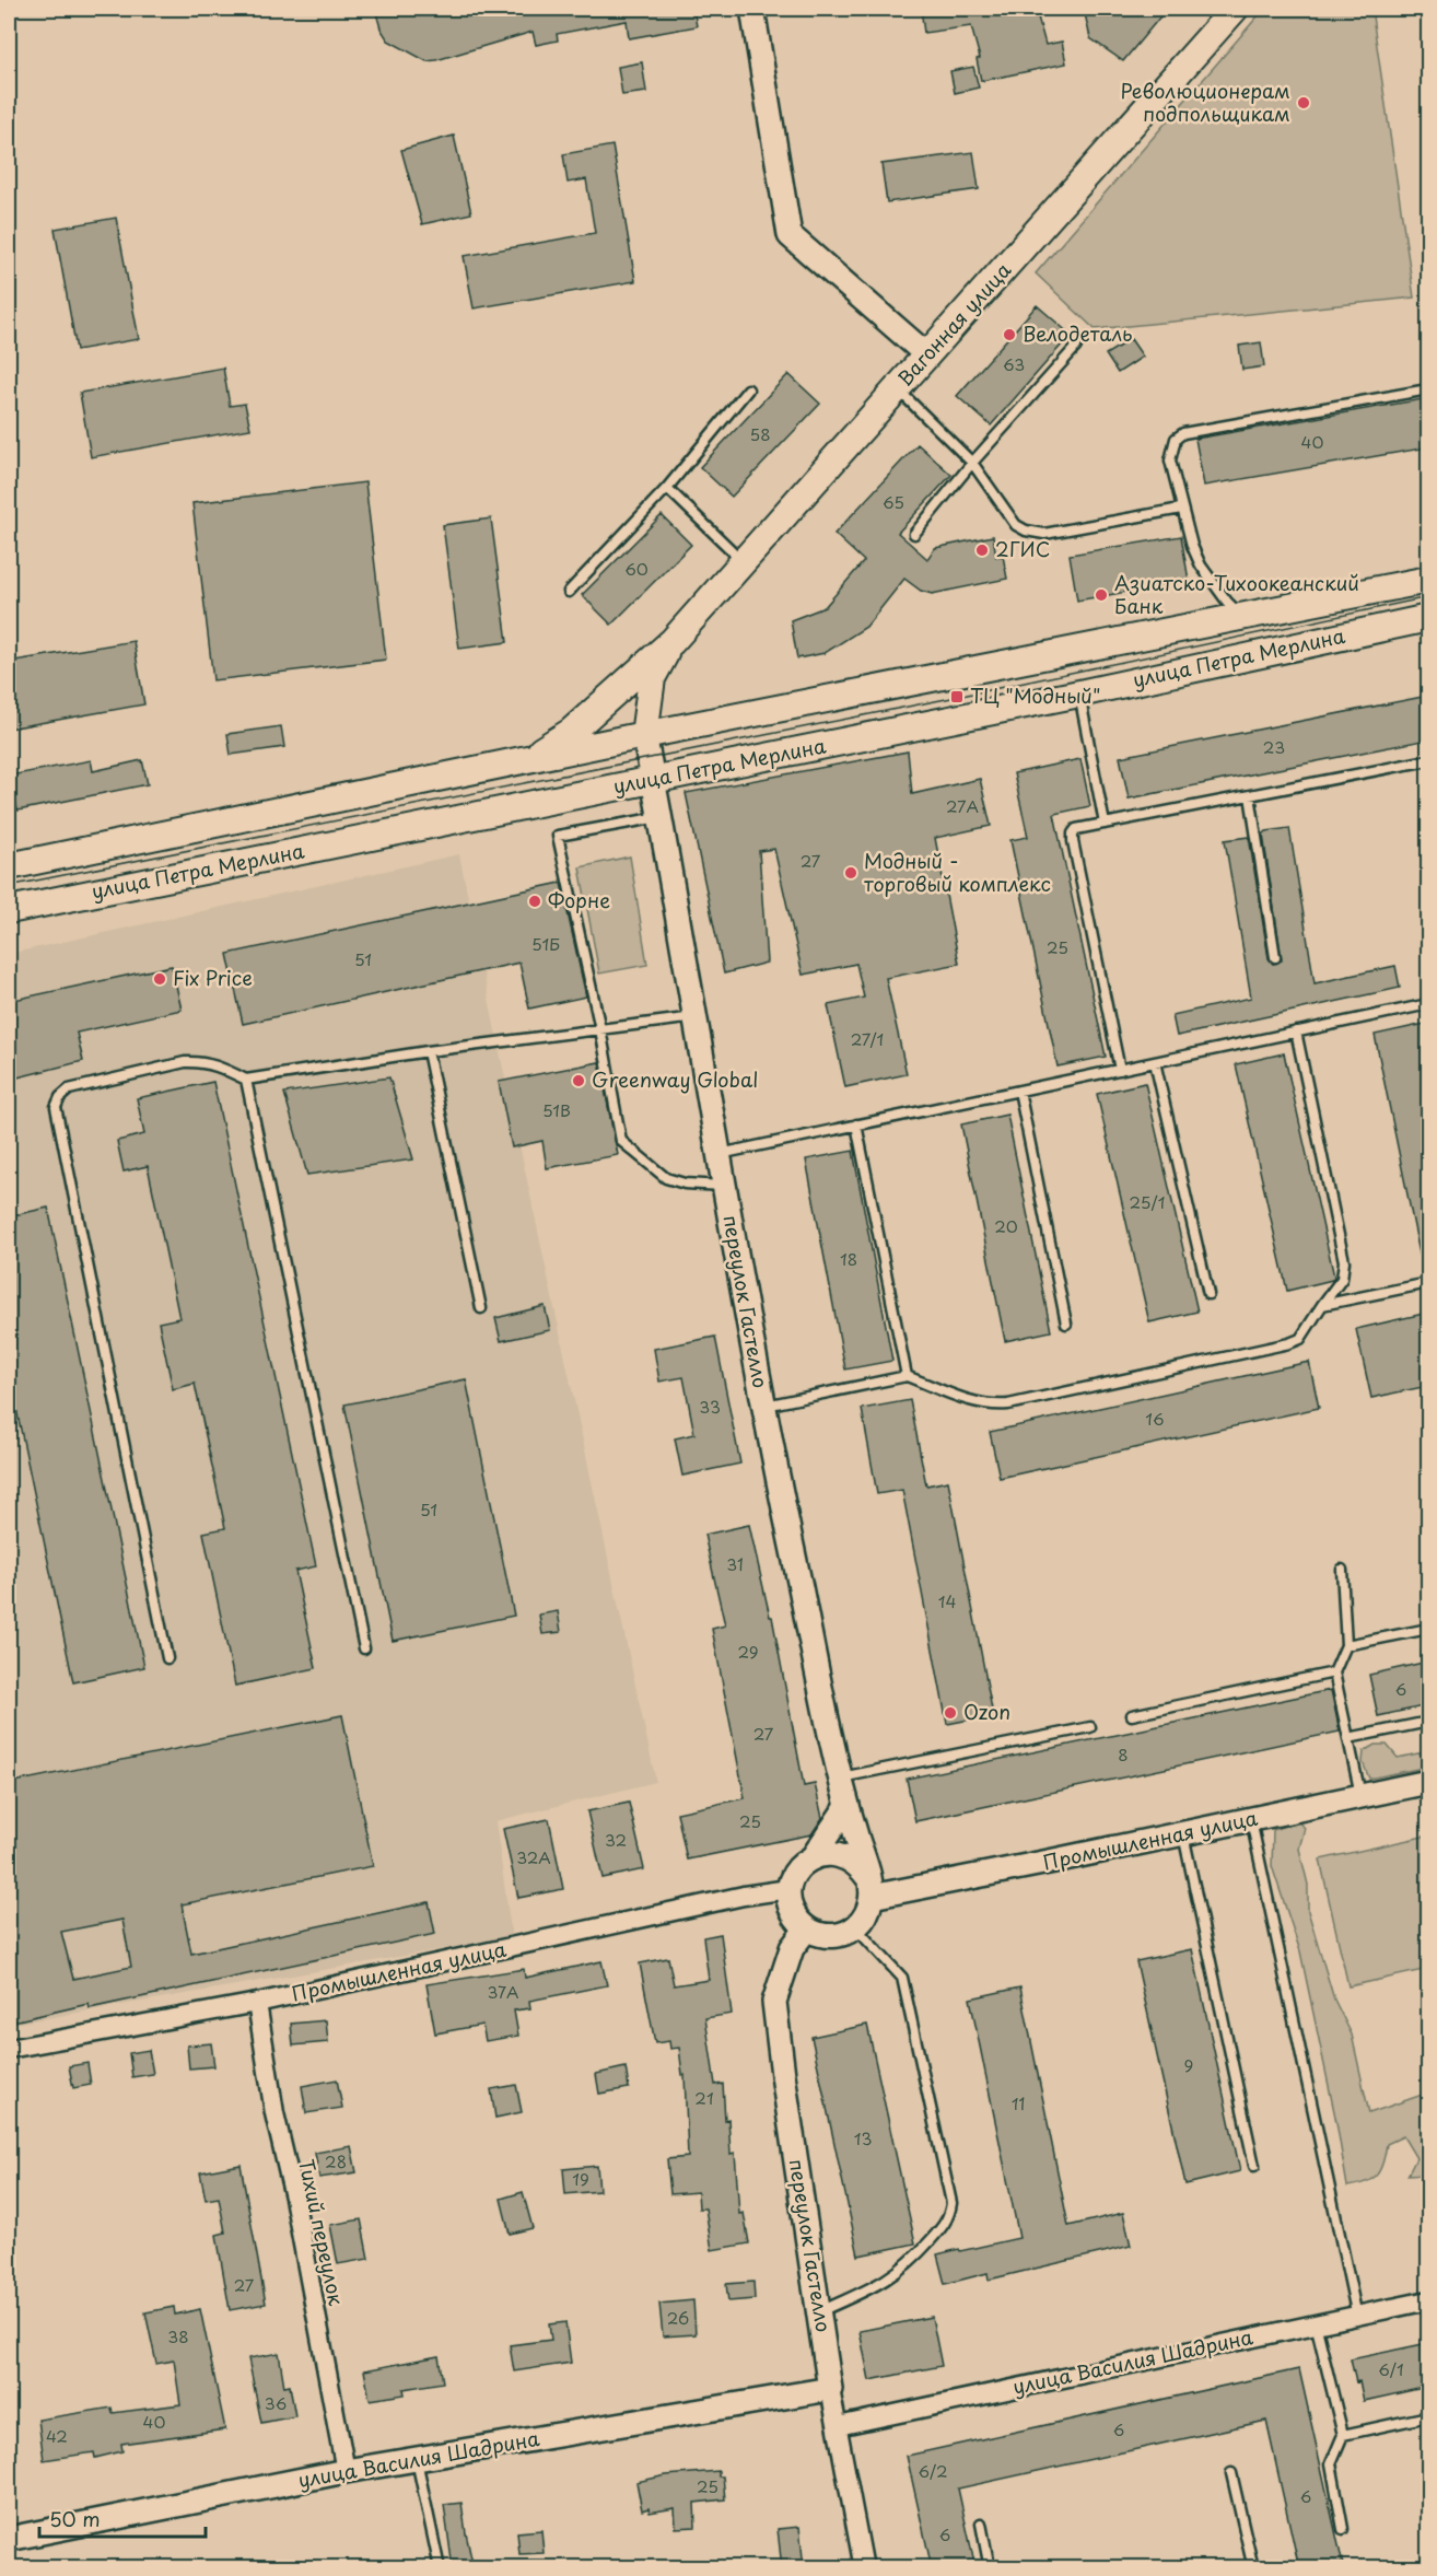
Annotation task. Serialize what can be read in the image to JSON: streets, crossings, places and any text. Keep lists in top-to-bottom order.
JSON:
{
  "streets": {
    "main road": ["Вагонная улица", "улица Петра Мерлина"],
    "street": [
      "переулок Гастелло",
      "Промышленная улица",
      "Тихий переулок",
      "улица Василия Шадрина"
    ]
  },
  "crossings": [
    ["Вагонная улица", "улица Петра Мерлина"],
    ["Вагонная улица", "переулок Гастелло"],
    ["улица Петра Мерлина", "переулок Гастелло"],
    ["переулок Гастелло", "Промышленная улица"],
    ["переулок Гастелло", "улица Василия Шадрина"],
    ["Промышленная улица", "Тихий переулок"],
    ["Тихий переулок", "улица Василия Шадрина"]
  ],
  "places": {
    "other": [
      "Революционерам подпольщикам",
      "Велодеталь",
      "2ГИС",
      "Азиатско-Тихоокеанский Банк",
      "Модный - торговый комплекс",
      "Форне",
      "Fix Price",
      "Greenway Global",
      "Ozon"
    ],
    "transit": ["ТЦ \"Модный\""]
  },
  "house_numbers": [
    "63",
    "58",
    "40",
    "65",
    "60",
    "23",
    "27А",
    "27",
    "51Б",
    "25",
    "51",
    "27/1",
    "51В",
    "25/1",
    "20",
    "18",
    "33",
    "16",
    "51",
    "31",
    "14",
    "29",
    "6",
    "27",
    "8",
    "25",
    "32",
    "32А",
    "37А",
    "9",
    "21",
    "11",
    "13",
    "28",
    "19",
    "27",
    "26",
    "38",
    "6/1",
    "36",
    "40",
    "6",
    "42",
    "6/2",
    "25",
    "6",
    "6"
  ],
  "scale_bar": "50 m"
}
